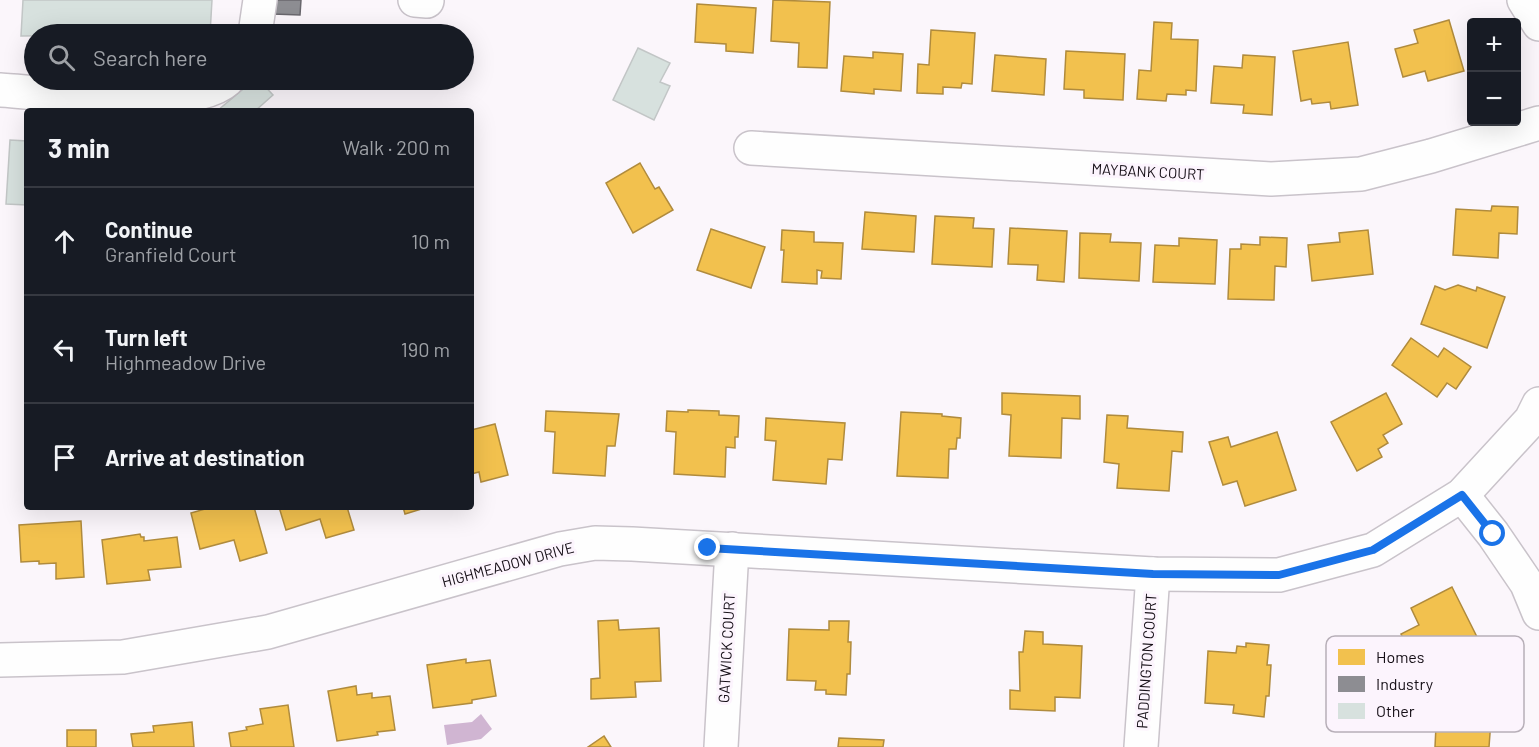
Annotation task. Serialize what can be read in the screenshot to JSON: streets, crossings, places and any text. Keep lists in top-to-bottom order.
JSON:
{
  "streets": {
    "street": [
      "MAYBANK COURT",
      "HIGHMEADOW DRIVE",
      "GATWICK COURT",
      "PADDINGTON COURT"
    ]
  },
  "crossings": [
    ["HIGHMEADOW DRIVE", "GATWICK COURT"],
    ["HIGHMEADOW DRIVE", "PADDINGTON COURT"]
  ],
  "legend": ["Homes", "Industry", "Other"],
  "page": {
    "map_buttons": ["+", "−"],
    "search": "Search here",
    "heading": ["3 min", "Walk · 200 m"],
    "list": [
      ["Continue", "Granfield Court", "10 m"],
      ["Turn left", "Highmeadow Drive", "190 m"],
      "Arrive at destination"
    ]
  }
}
